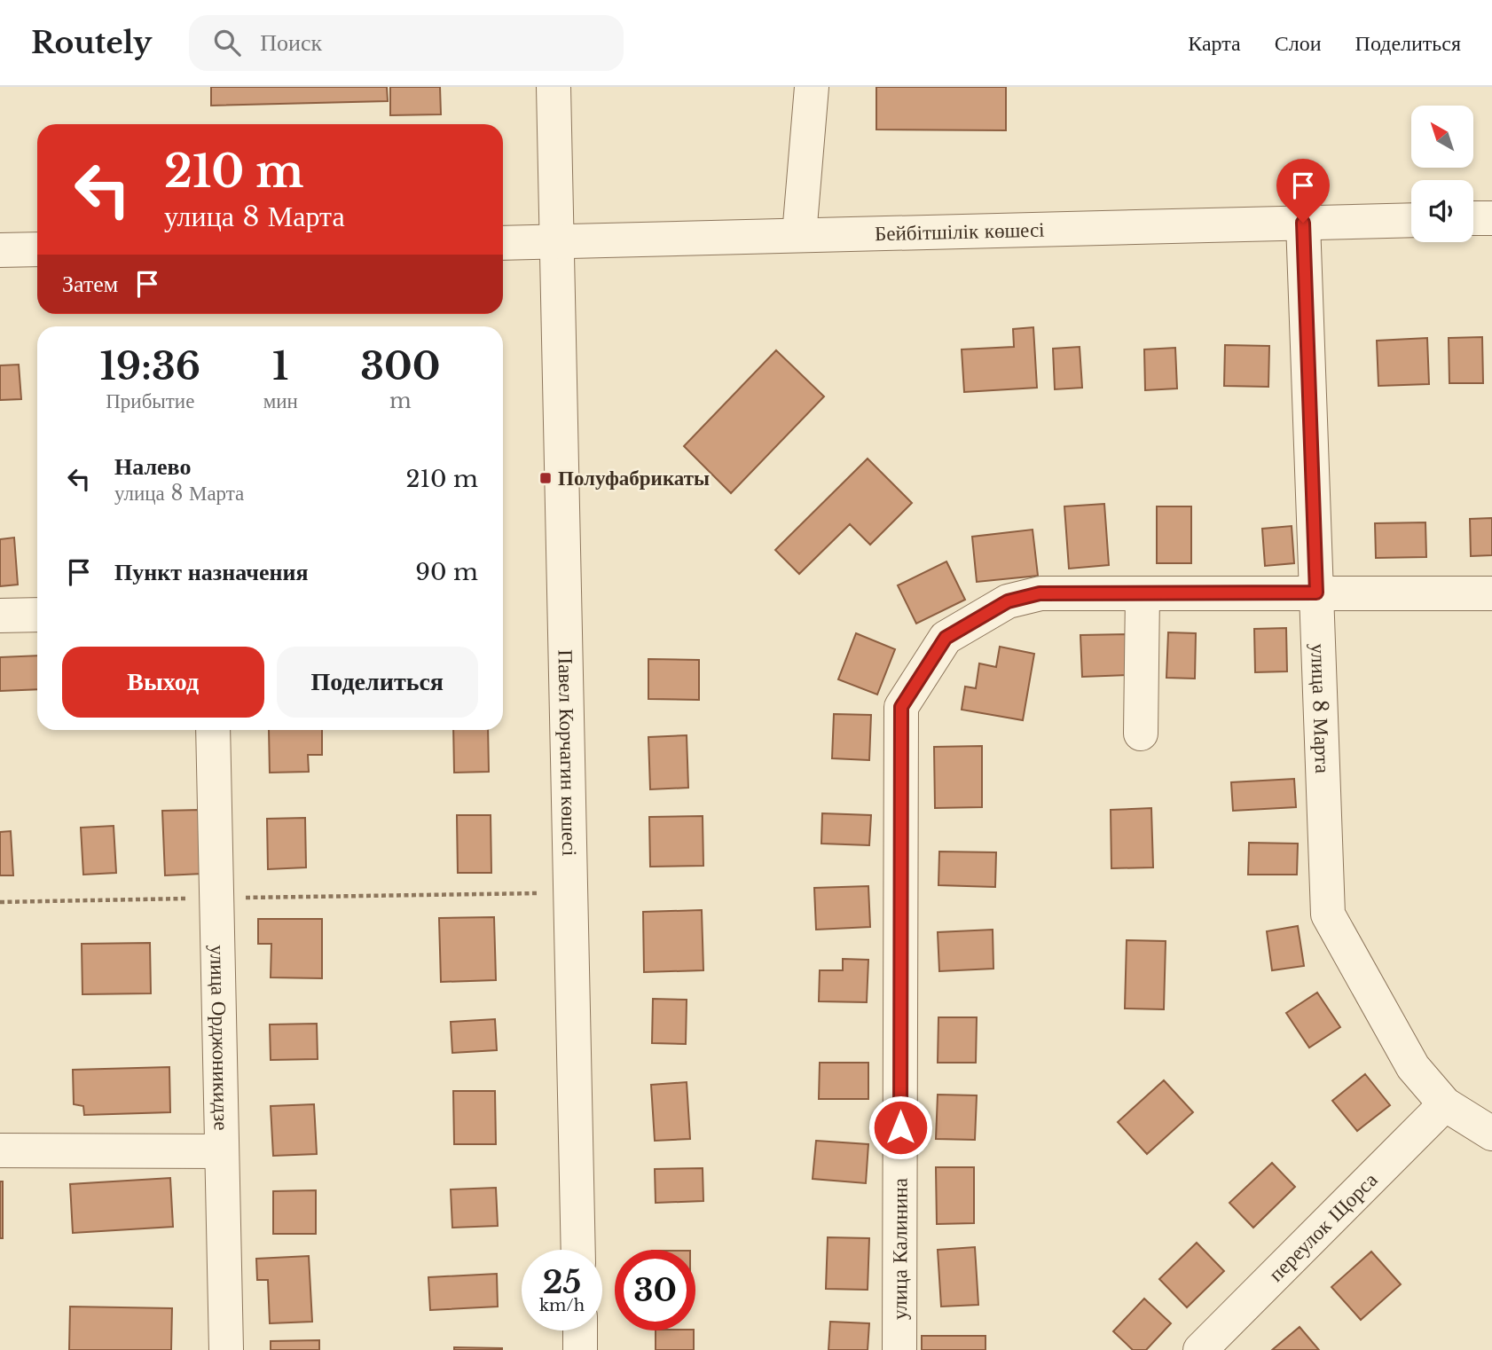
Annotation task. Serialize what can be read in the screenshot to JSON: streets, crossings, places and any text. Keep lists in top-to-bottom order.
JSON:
{
  "streets": {
    "street": [
      "Бейбітшілік көшесі",
      "улица 8 Марта",
      "Павел Корчагин көшесі",
      "улица Орджоникидзе",
      "переулок Щорса",
      "улица Калинина"
    ]
  },
  "crossings": [
    ["Бейбітшілік көшесі", "улица 8 Марта"],
    ["Бейбітшілік көшесі", "Павел Корчагин көшесі"],
    ["улица 8 Марта", "переулок Щорса"],
    ["улица 8 Марта", "улица Калинина"]
  ],
  "places": {
    "transit": ["Полуфабрикаты"]
  },
  "north": "top left",
  "page": {
    "header": "Routely",
    "search": "Поиск",
    "nav": ["Карта", "Слои", "Поделиться"],
    "turn": ["210 m", "улица 8 Марта"],
    "then": "Затем",
    "eta": [
      "19:36",
      "Прибытие",
      "1",
      "мин",
      "300",
      "m"
    ],
    "list": [
      {
        "name": "Налево",
        "note": "улица 8 Марта",
        "value": "210 m"
      },
      {
        "name": "Пункт назначения",
        "value": "90 m"
      }
    ],
    "buttons": ["Выход", "Поделиться"],
    "speed": "25 km/h",
    "limit": "30"
  }
}
